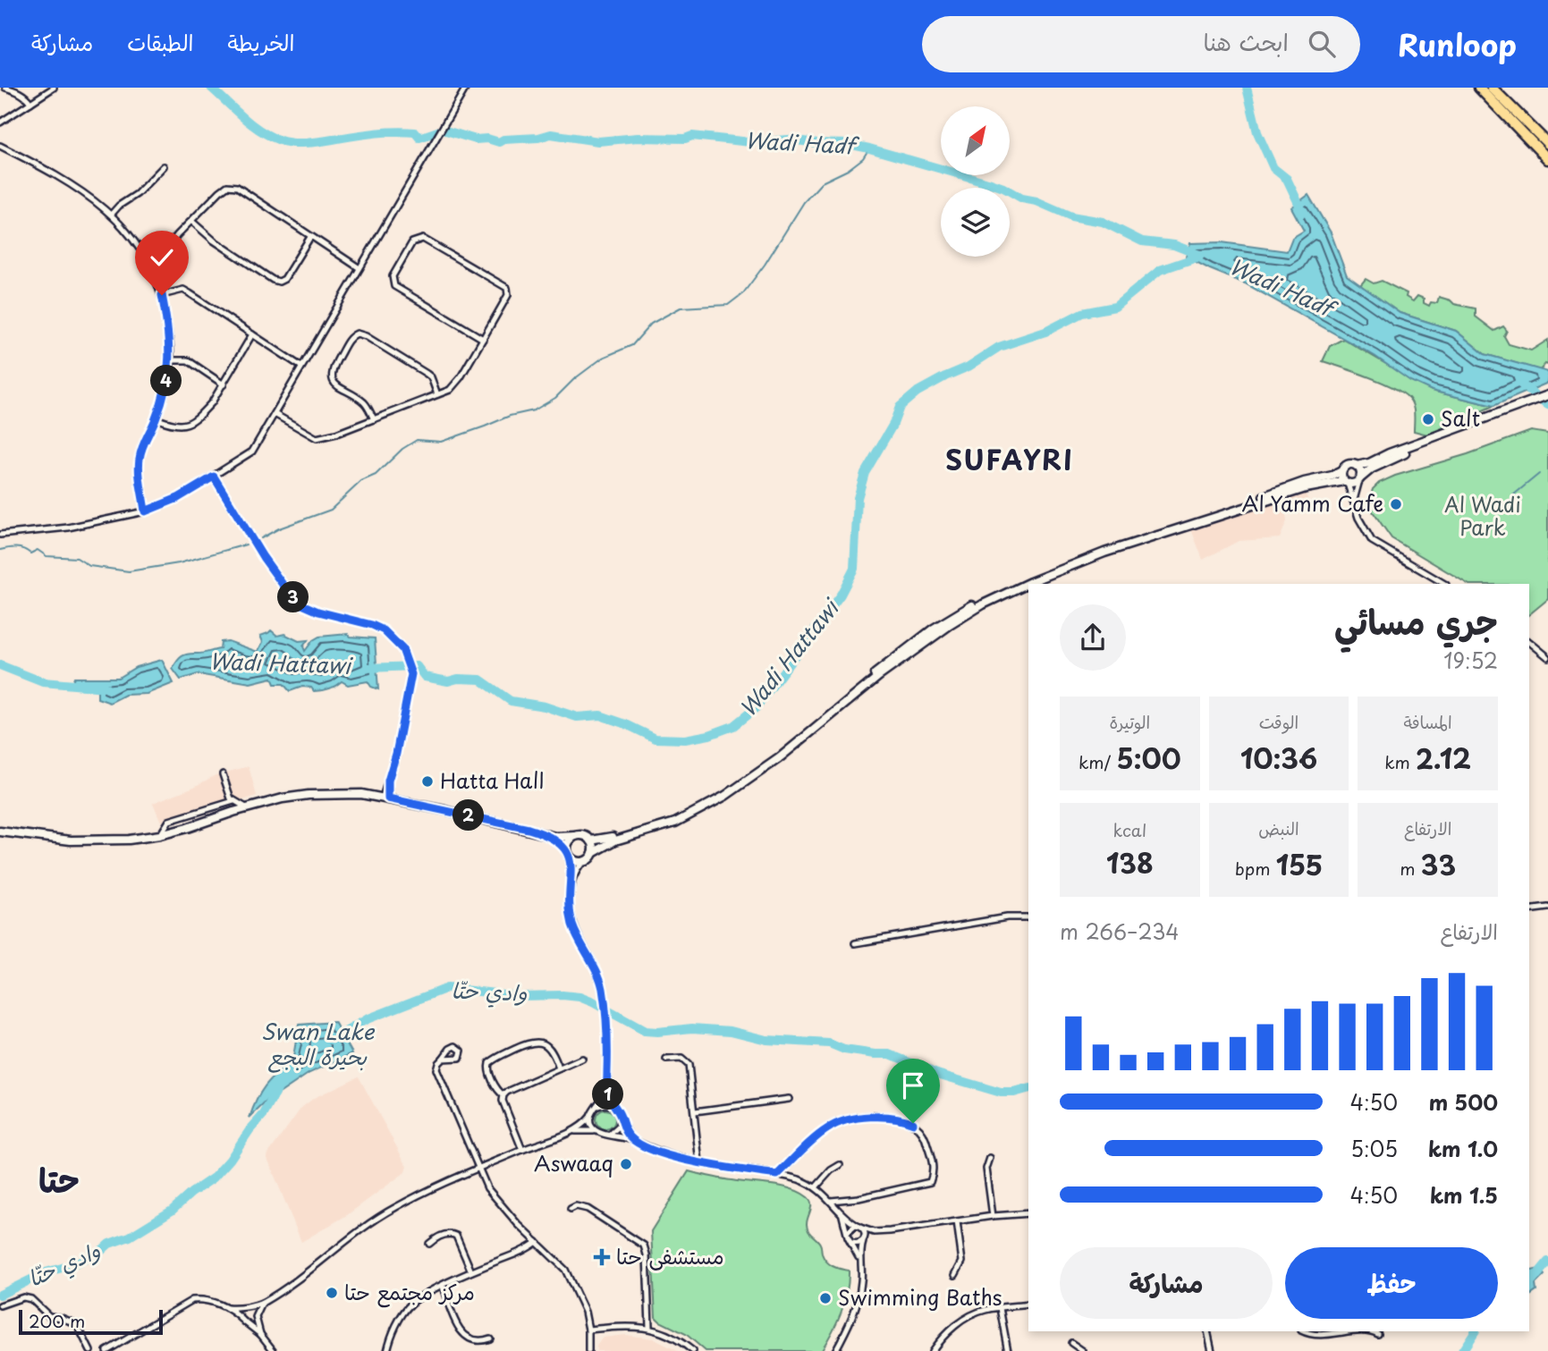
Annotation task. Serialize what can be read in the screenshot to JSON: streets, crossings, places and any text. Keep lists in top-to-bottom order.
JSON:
{
  "districts": ["SUFAYRI", "حتا"],
  "water": [
    "Wadi Hadf",
    "Wadi Hattawi",
    "وادي حتّا",
    "Swan Lake بحيرة البجع"
  ],
  "parks": ["Al Wadi Park"],
  "places": {
    "other": [
      "Salt",
      "Al Yamm Cafe",
      "Hatta Hall",
      "Aswaaq",
      "مركز مجتمع حتا",
      "Swimming Baths"
    ],
    "health": ["مستشفى حتا"]
  },
  "scale_bar": "200 m",
  "north": "top right",
  "page": {
    "header": "Runloop",
    "search": "ابحث هنا",
    "nav": ["الخريطة", "الطبقات", "مشاركة"],
    "pins": [
      "4",
      "3",
      "2",
      "1"
    ],
    "heading": ["جري مسائي", "19:52"],
    "stats": [
      ["المسافة", "2.12 km"],
      ["الوقت", "10:36"],
      ["الوتيرة", "5:00 /km"],
      ["الارتفاع", "33 m"],
      ["النبض", "155 bpm"],
      ["kcal", "138"]
    ],
    "chart": ["الارتفاع", "234–266 m"],
    "list": [
      {
        "name": "500 m",
        "note": "4:50"
      },
      {
        "name": "1.0 km",
        "note": "5:05"
      },
      {
        "name": "1.5 km",
        "note": "4:50"
      }
    ],
    "buttons": ["حفظ", "مشاركة"],
    "scale": "200 m"
  }
}
